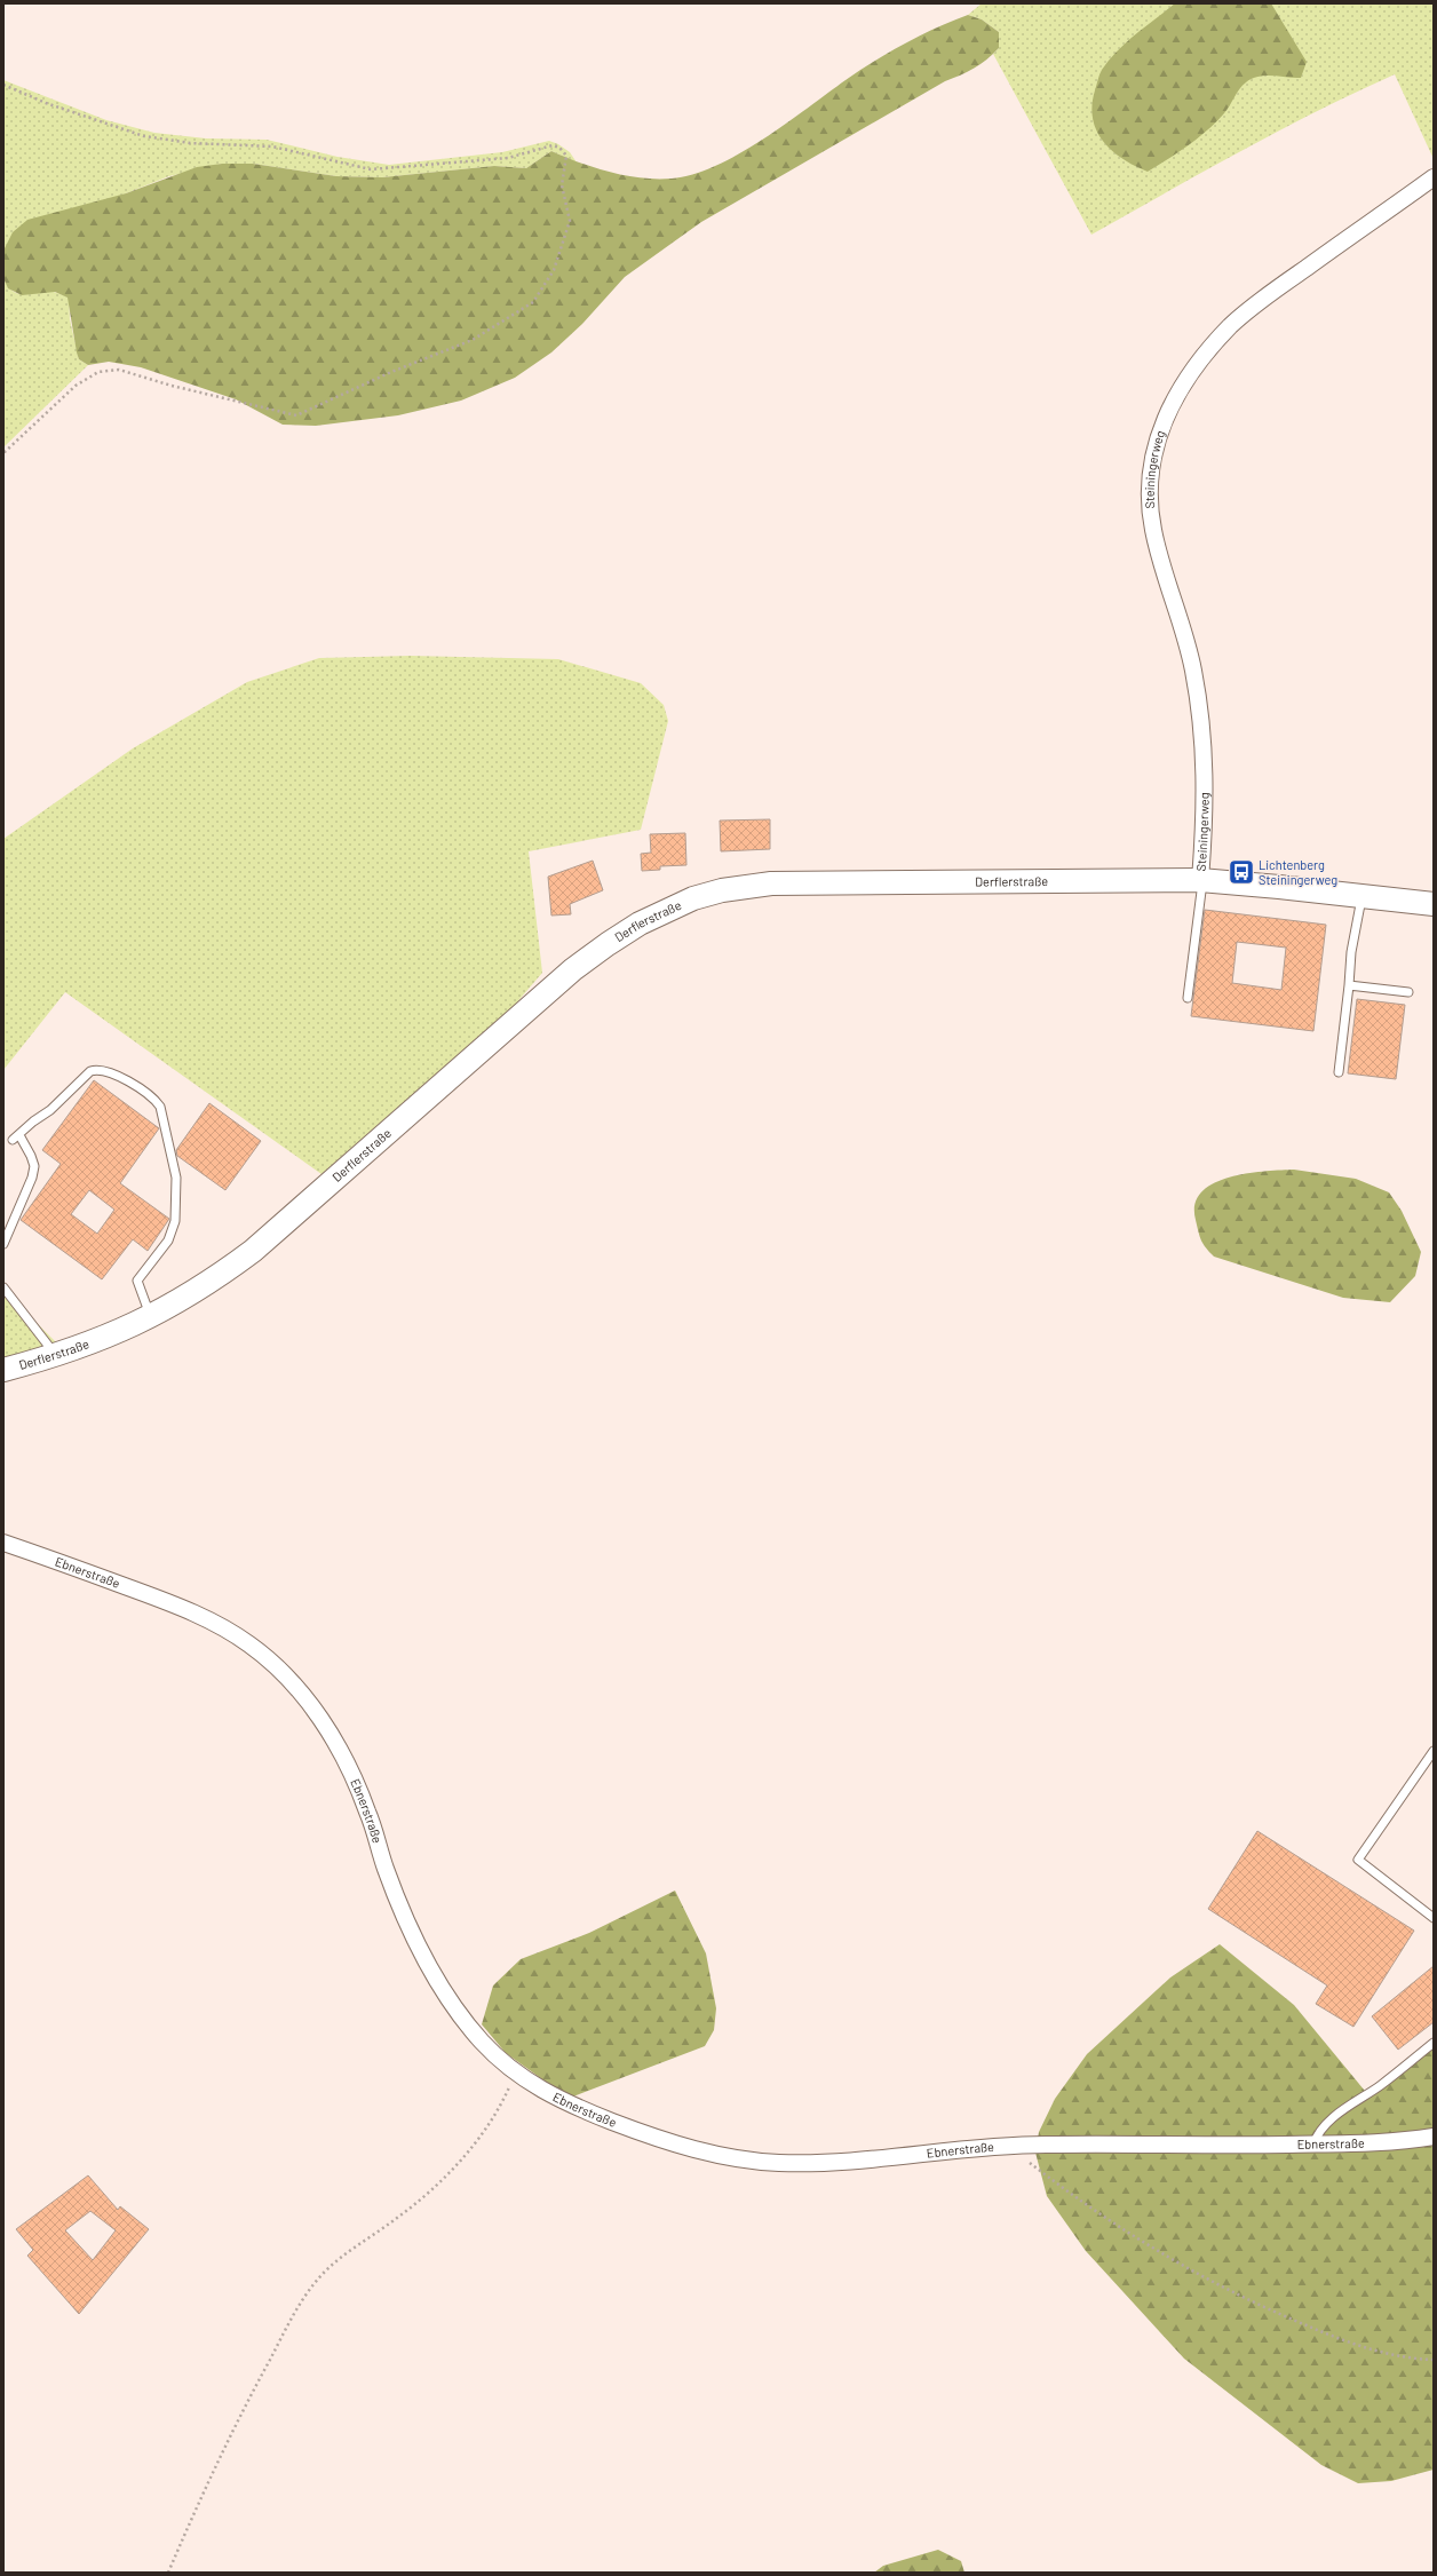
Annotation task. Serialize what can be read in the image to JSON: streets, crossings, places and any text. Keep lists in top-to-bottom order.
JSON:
{
  "streets": {
    "street": ["Steiningerweg", "Derflerstraße", "Ebnerstraße"]
  },
  "crossings": [
    ["Steiningerweg", "Derflerstraße"]
  ],
  "places": {
    "bus stop": ["Lichtenberg Steiningerweg"]
  }
}
